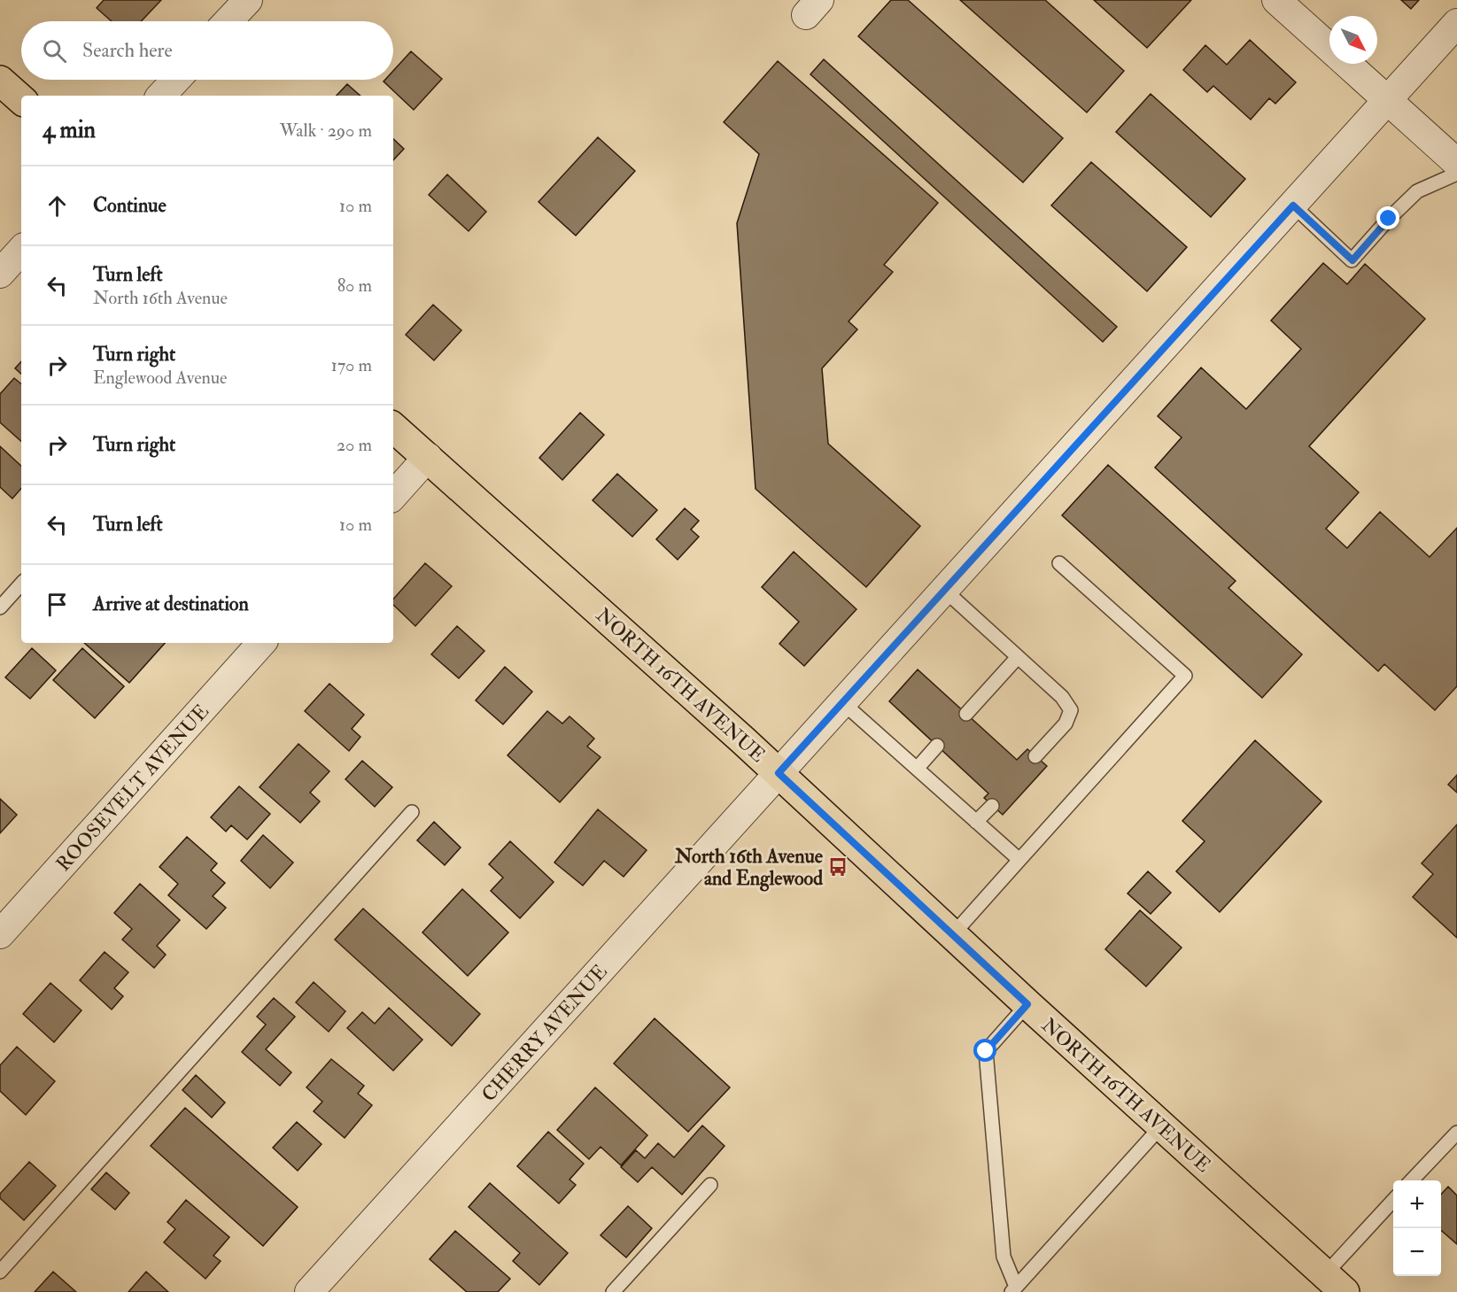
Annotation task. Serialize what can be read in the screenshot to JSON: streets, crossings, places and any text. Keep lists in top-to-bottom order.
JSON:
{
  "streets": {
    "main road": ["NORTH 16TH AVENUE"],
    "street": ["ROOSEVELT AVENUE", "CHERRY AVENUE"]
  },
  "crossings": [
    ["NORTH 16TH AVENUE", "CHERRY AVENUE"]
  ],
  "places": {
    "bus stop": ["North 16th Avenue and Englewood"]
  },
  "north": "bottom right",
  "page": {
    "search": "Search here",
    "heading": ["4 min", "Walk · 290 m"],
    "list": [
      ["Continue", "10 m"],
      ["Turn left", "North 16th Avenue", "80 m"],
      ["Turn right", "Englewood Avenue", "170 m"],
      ["Turn right", "20 m"],
      ["Turn left", "10 m"],
      "Arrive at destination"
    ],
    "map_buttons": ["+", "−"]
  }
}
